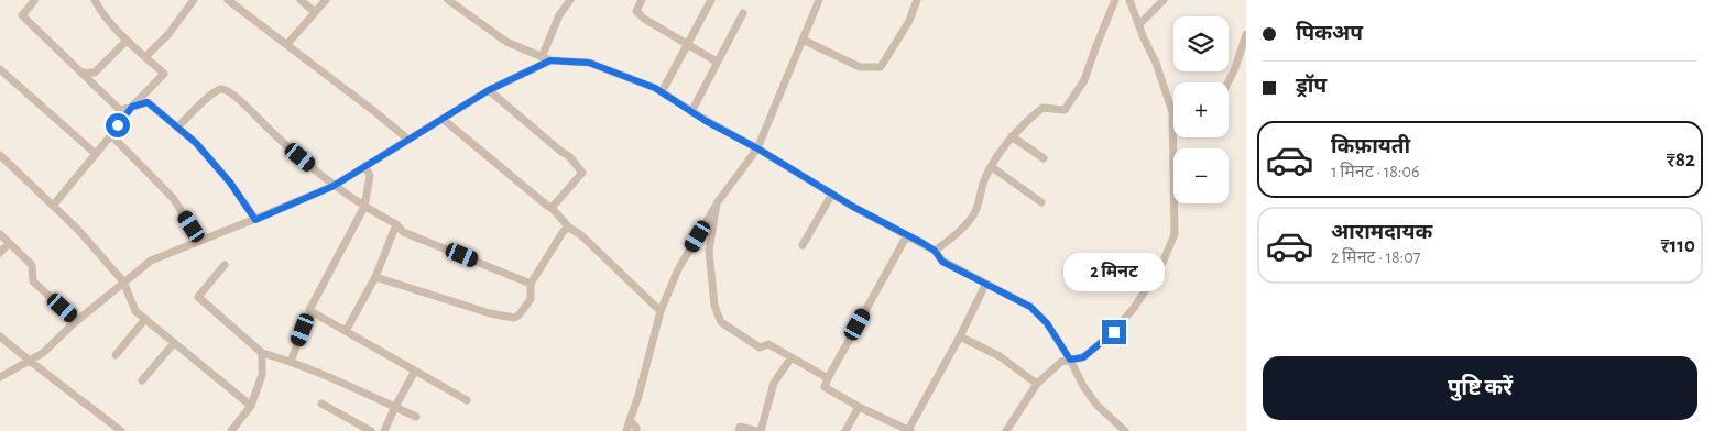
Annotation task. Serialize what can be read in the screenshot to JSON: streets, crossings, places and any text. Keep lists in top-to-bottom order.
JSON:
{
  "page": {
    "banner": ["पिकअप", "ड्रॉप"],
    "map_buttons": ["+", "−"],
    "list": [
      {
        "name": "किफ़ायती",
        "note": "1 मिनट · 18:06",
        "value": "₹82"
      },
      {
        "name": "आरामदायक",
        "note": "2 मिनट · 18:07",
        "value": "₹110"
      }
    ],
    "bubble": "2 मिनट",
    "buttons": "पुष्टि करें"
  }
}
